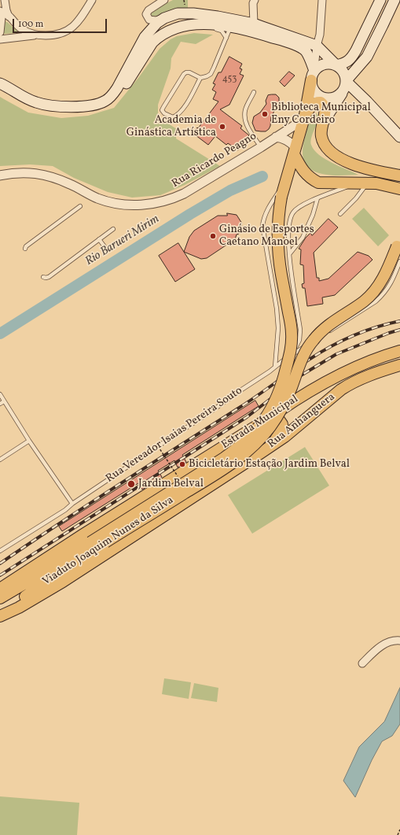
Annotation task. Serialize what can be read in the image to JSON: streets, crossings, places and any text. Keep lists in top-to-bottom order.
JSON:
{
  "streets": {
    "main road": ["Rua Anhanguera", "Estrada Municipal", "Viaduto Joaquim Nunes da Silva"],
    "street": ["Rua Ricardo Peagno"],
    "lane": ["Rua Vereador Isaias Pereira Souto"]
  },
  "crossings": [
    ["Rua Anhanguera", "Viaduto Joaquim Nunes da Silva"]
  ],
  "water": ["Rio Barueri Mirim"],
  "places": [
    "Biblioteca Municipal Eny Cordeiro",
    "Academia de Ginástica Artística",
    "Ginásio de Esportes Caetano Manoel",
    "Bicicletário Estação Jardim Belval",
    "Jardim Belval"
  ],
  "house_numbers": ["453"],
  "scale_bar": "100 m"
}
